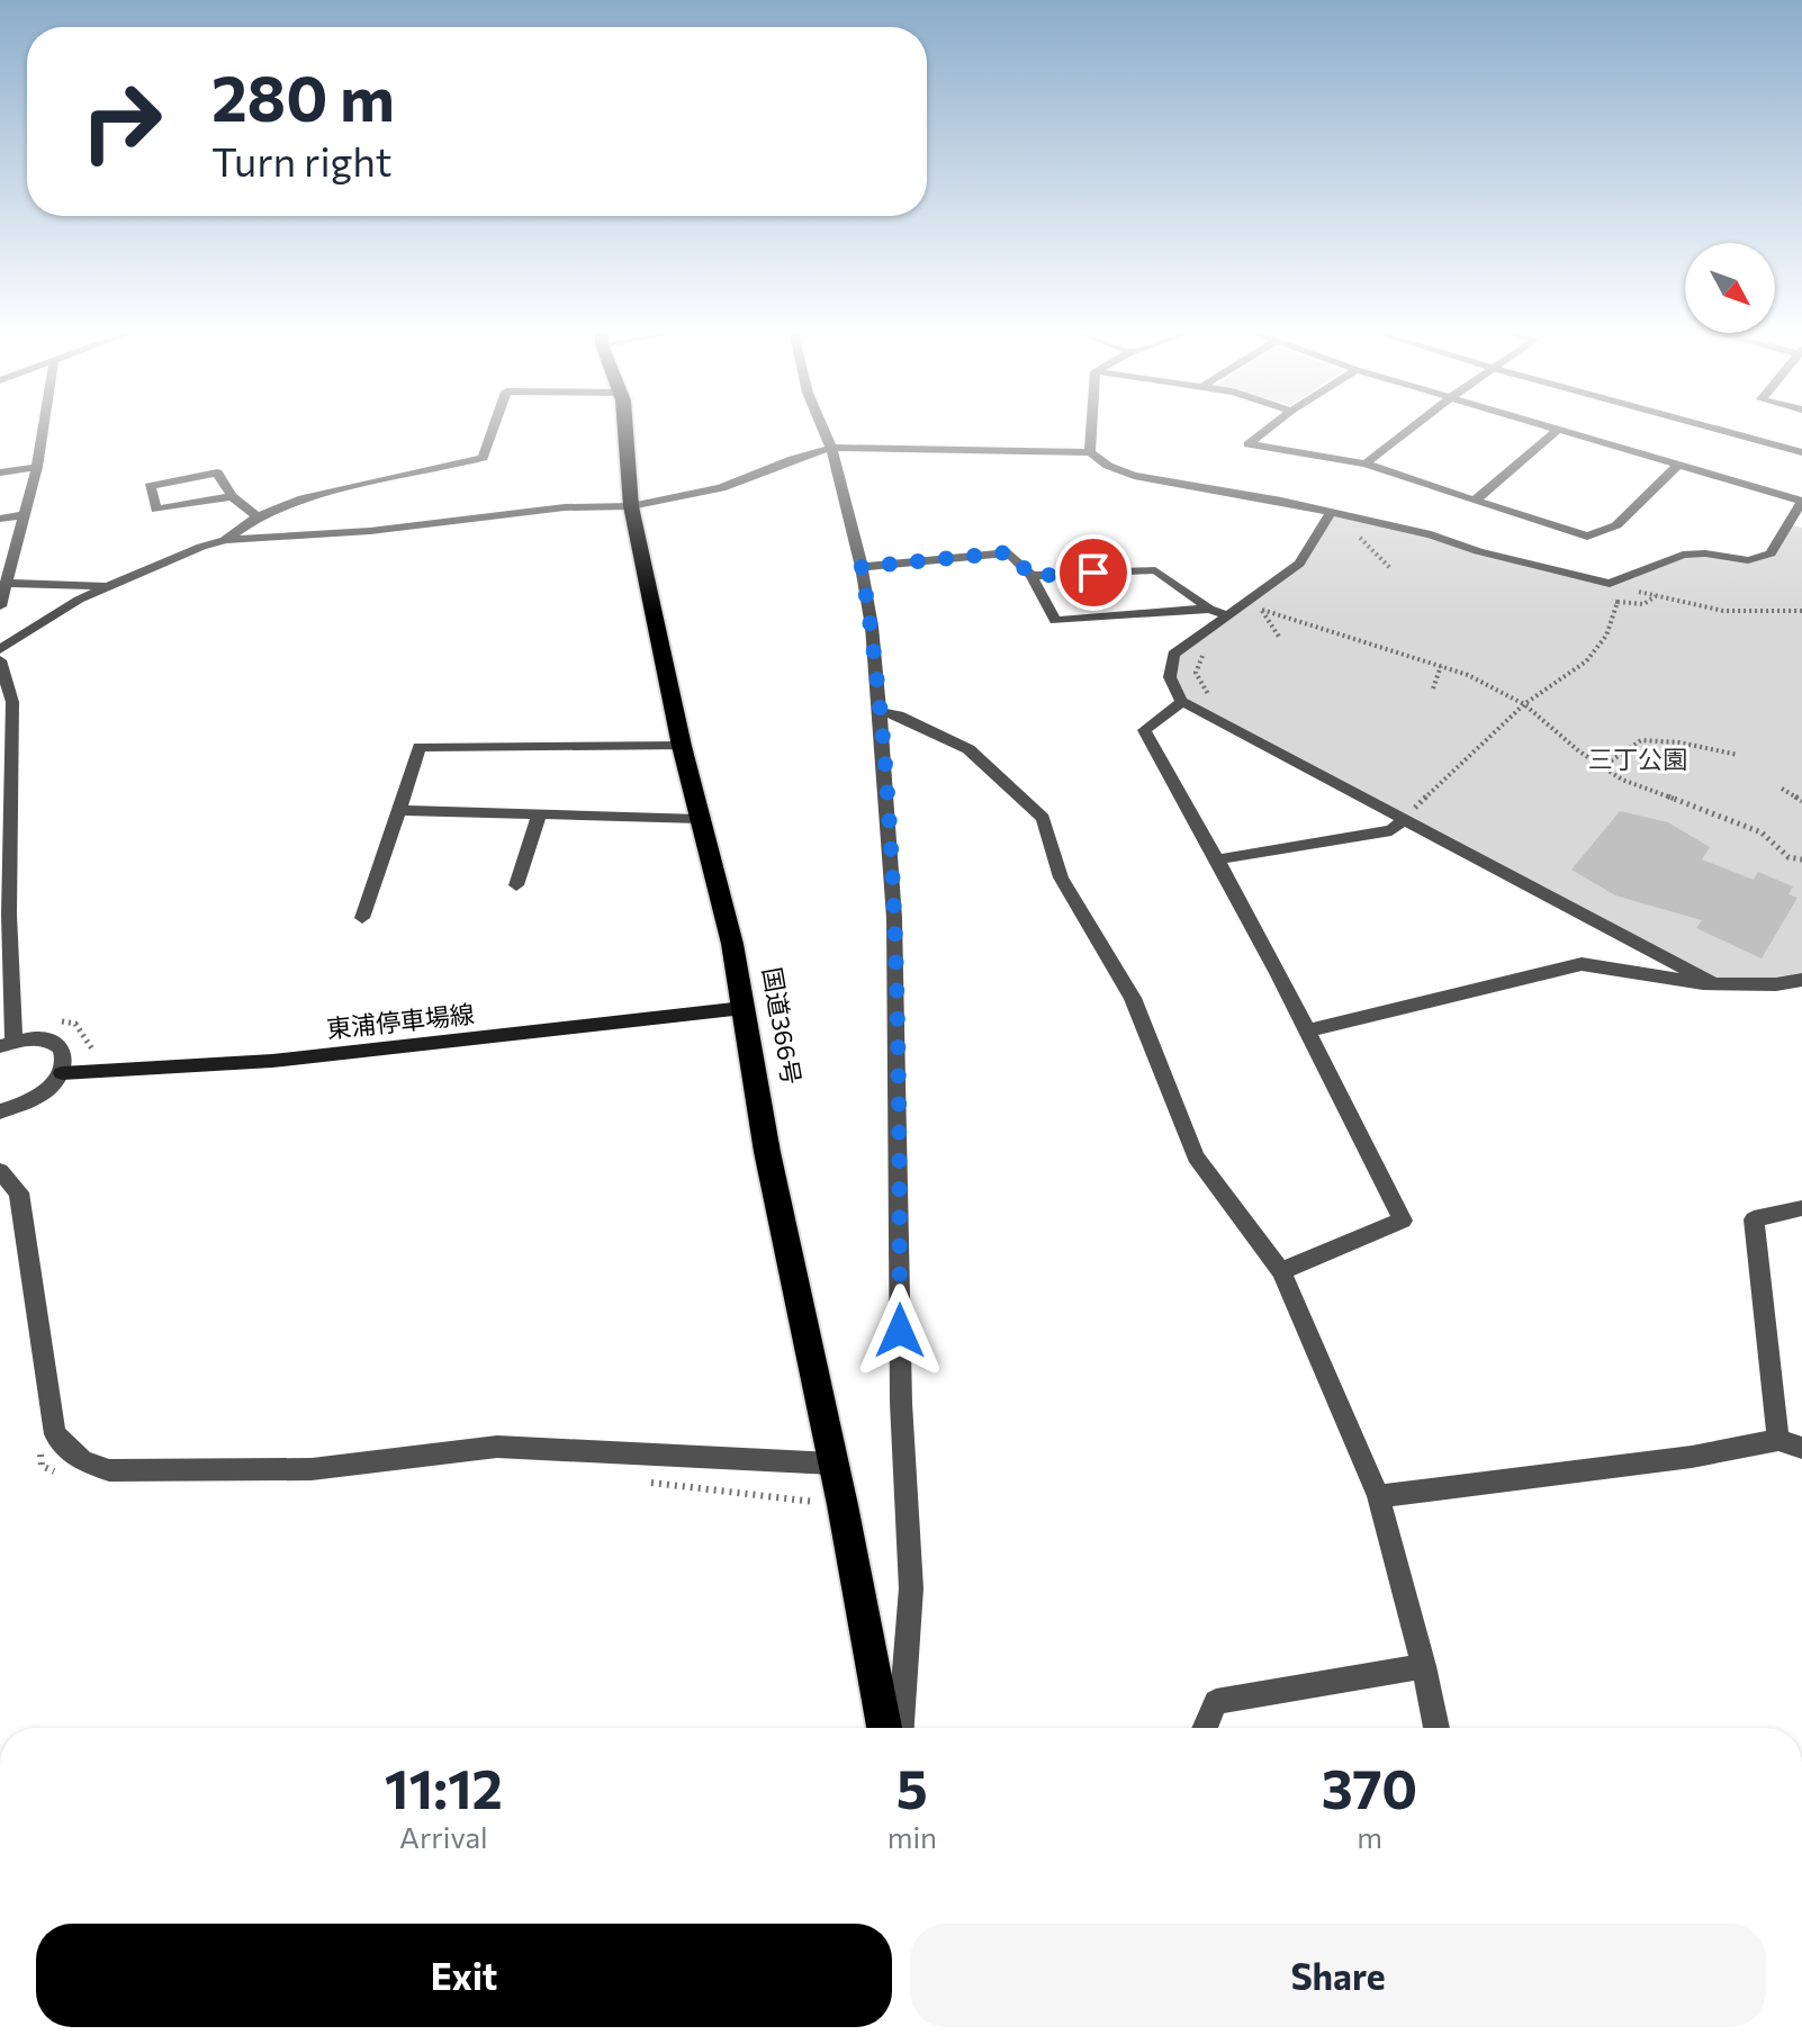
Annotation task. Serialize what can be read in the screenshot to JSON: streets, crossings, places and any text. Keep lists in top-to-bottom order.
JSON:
{
  "streets": {
    "highway": ["国道366号"],
    "main road": ["東浦停車場線"]
  },
  "crossings": [
    ["東浦停車場線", "国道366号"]
  ],
  "parks": ["三丁公園"],
  "north": "bottom right",
  "page": {
    "turn": ["280 m", "Turn right"],
    "eta": [
      "11:12",
      "Arrival",
      "5",
      "min",
      "370",
      "m"
    ],
    "buttons": ["Exit", "Share"]
  }
}
